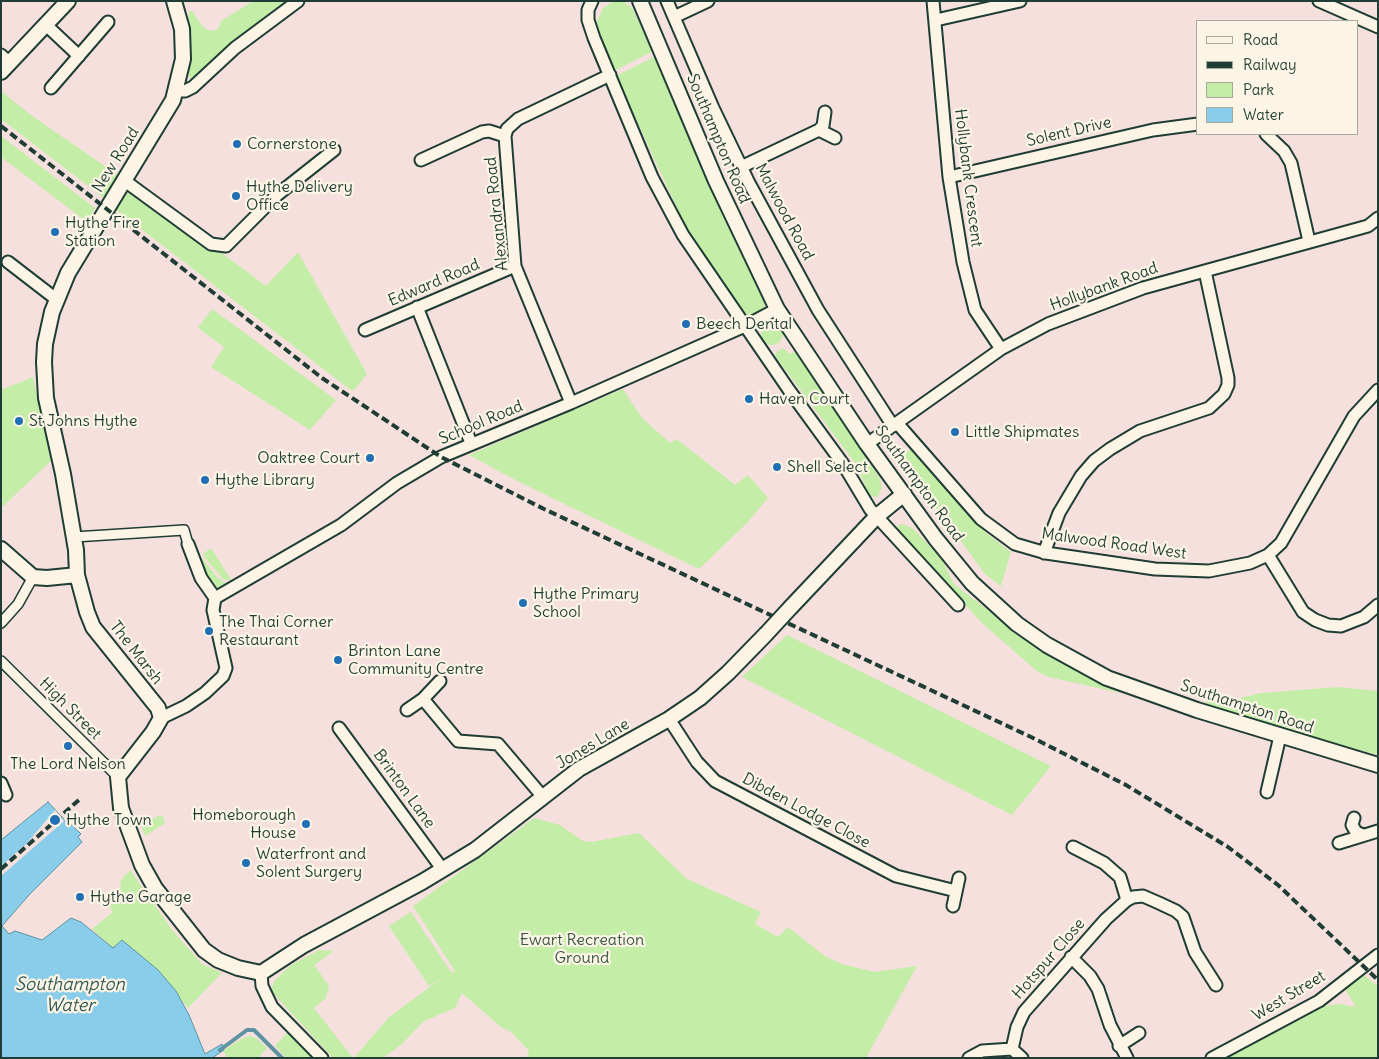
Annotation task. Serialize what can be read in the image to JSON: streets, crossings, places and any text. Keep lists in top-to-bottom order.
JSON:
{
  "streets": {
    "street": [
      "Solent Drive",
      "Southampton Road",
      "New Road",
      "Hollybank Crescent",
      "Malwood Road",
      "Alexandra Road",
      "Edward Road",
      "Hollybank Road",
      "School Road",
      "Malwood Road West",
      "The Marsh",
      "High Street",
      "Jones Lane",
      "Brinton Lane",
      "Dibden Lodge Close",
      "Hotspur Close",
      "West Street"
    ]
  },
  "crossings": [
    ["Solent Drive", "Hollybank Crescent"],
    ["Southampton Road", "Hollybank Road"],
    ["Southampton Road", "School Road"],
    ["Southampton Road", "Jones Lane"],
    ["New Road", "The Marsh"],
    ["Hollybank Crescent", "Hollybank Road"],
    ["Malwood Road", "Hollybank Road"],
    ["Malwood Road", "Malwood Road West"],
    ["Alexandra Road", "Edward Road"],
    ["Alexandra Road", "School Road"],
    ["Hollybank Road", "Malwood Road West"],
    ["Jones Lane", "Brinton Lane"],
    ["Jones Lane", "Dibden Lodge Close"]
  ],
  "water": ["Southampton Water"],
  "parks": ["Ewart Recreation Ground"],
  "places": [
    "Cornerstone",
    "Hythe Delivery Office",
    "Hythe Fire Station",
    "Beech Dental",
    "Haven Court",
    "St Johns Hythe",
    "Little Shipmates",
    "Oaktree Court",
    "Shell Select",
    "Hythe Library",
    "Hythe Primary School",
    "The Thai Corner Restaurant",
    "Brinton Lane Community Centre",
    "The Lord Nelson",
    "Hythe Town",
    "Homeborough House",
    "Waterfront and Solent Surgery",
    "Hythe Garage"
  ],
  "legend": [
    "Road",
    "Railway",
    "Park",
    "Water"
  ]
}
